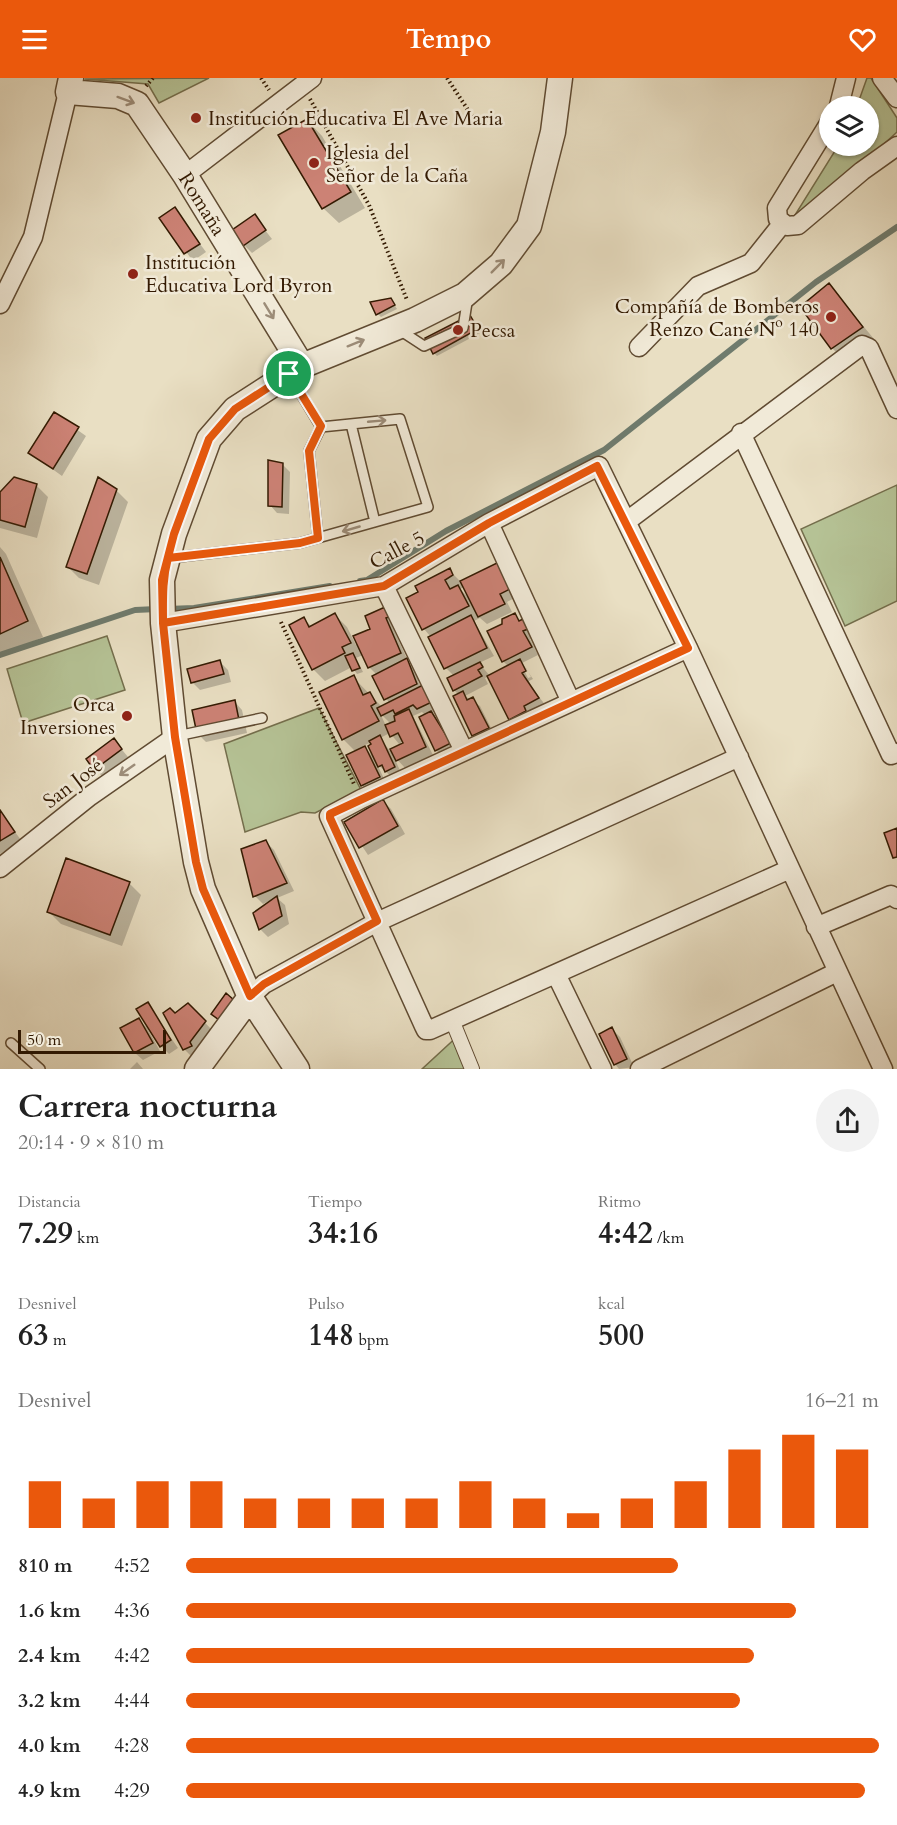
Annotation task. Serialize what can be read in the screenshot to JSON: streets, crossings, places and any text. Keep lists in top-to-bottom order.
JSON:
{
  "streets": {
    "street": ["Romaña", "Calle 5", "San José"]
  },
  "one_way": ["Romaña", "San José"],
  "places": [
    "Institución Educativa El Ave Maria",
    "Iglesia del Señor de la Caña",
    "Institución Educativa Lord Byron",
    "Compañía de Bomberos Renzo Cané Nº 140",
    "Pecsa",
    "Orca Inversiones"
  ],
  "scale_bar": "50 m",
  "page": {
    "header": "Tempo",
    "scale": "50 m",
    "heading": ["Carrera nocturna", "20:14 · 9 × 810 m"],
    "stats": [
      ["Distancia", "7.29 km"],
      ["Tiempo", "34:16"],
      ["Ritmo", "4:42 /km"],
      ["Desnivel", "63 m"],
      ["Pulso", "148 bpm"],
      ["kcal", "500"]
    ],
    "chart": ["Desnivel", "16–21 m"],
    "list": [
      {
        "name": "810 m",
        "note": "4:52"
      },
      {
        "name": "1.6 km",
        "note": "4:36"
      },
      {
        "name": "2.4 km",
        "note": "4:42"
      },
      {
        "name": "3.2 km",
        "note": "4:44"
      },
      {
        "name": "4.0 km",
        "note": "4:28"
      },
      {
        "name": "4.9 km",
        "note": "4:29"
      }
    ]
  }
}
